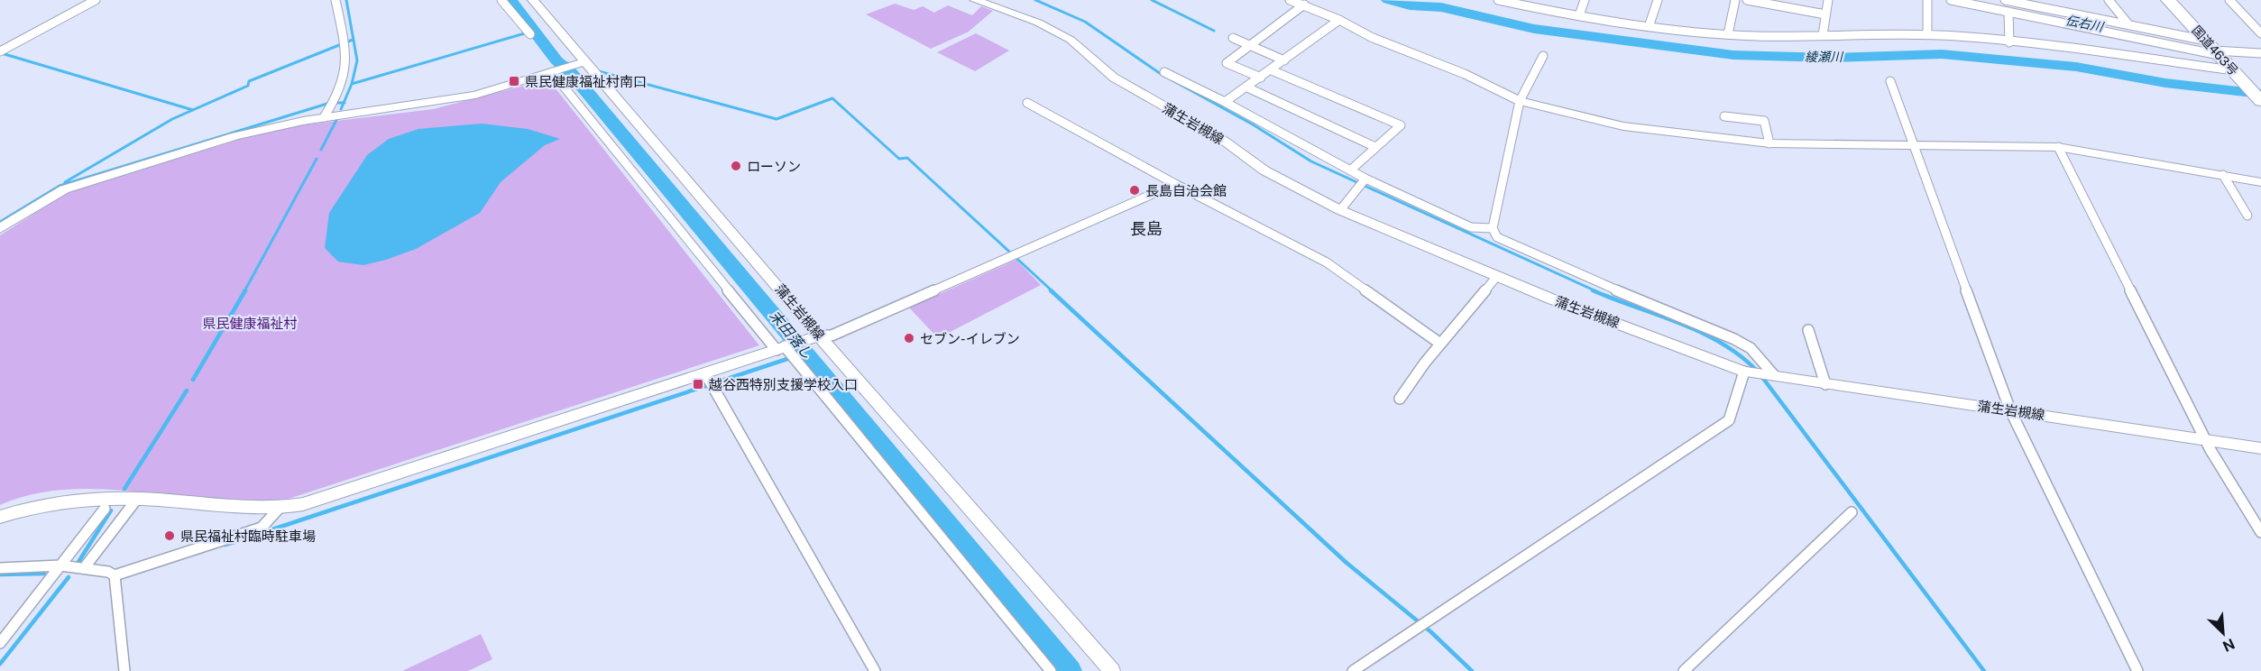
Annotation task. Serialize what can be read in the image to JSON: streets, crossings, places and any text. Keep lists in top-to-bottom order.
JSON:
{
  "streets": {
    "highway": ["国道463号"],
    "main road": ["蒲生岩槻線"]
  },
  "districts": ["長島"],
  "water": ["伝右川", "綾瀬川", "末田落し"],
  "parks": ["県民健康福祉村"],
  "places": {
    "transit": ["県民健康福祉村南口", "越谷西特別支援学校入口"],
    "other": [
      "ローソン",
      "長島自治会館",
      "セブン-イレブン",
      "県民福祉村臨時駐車場"
    ]
  },
  "north": "bottom right"
}
